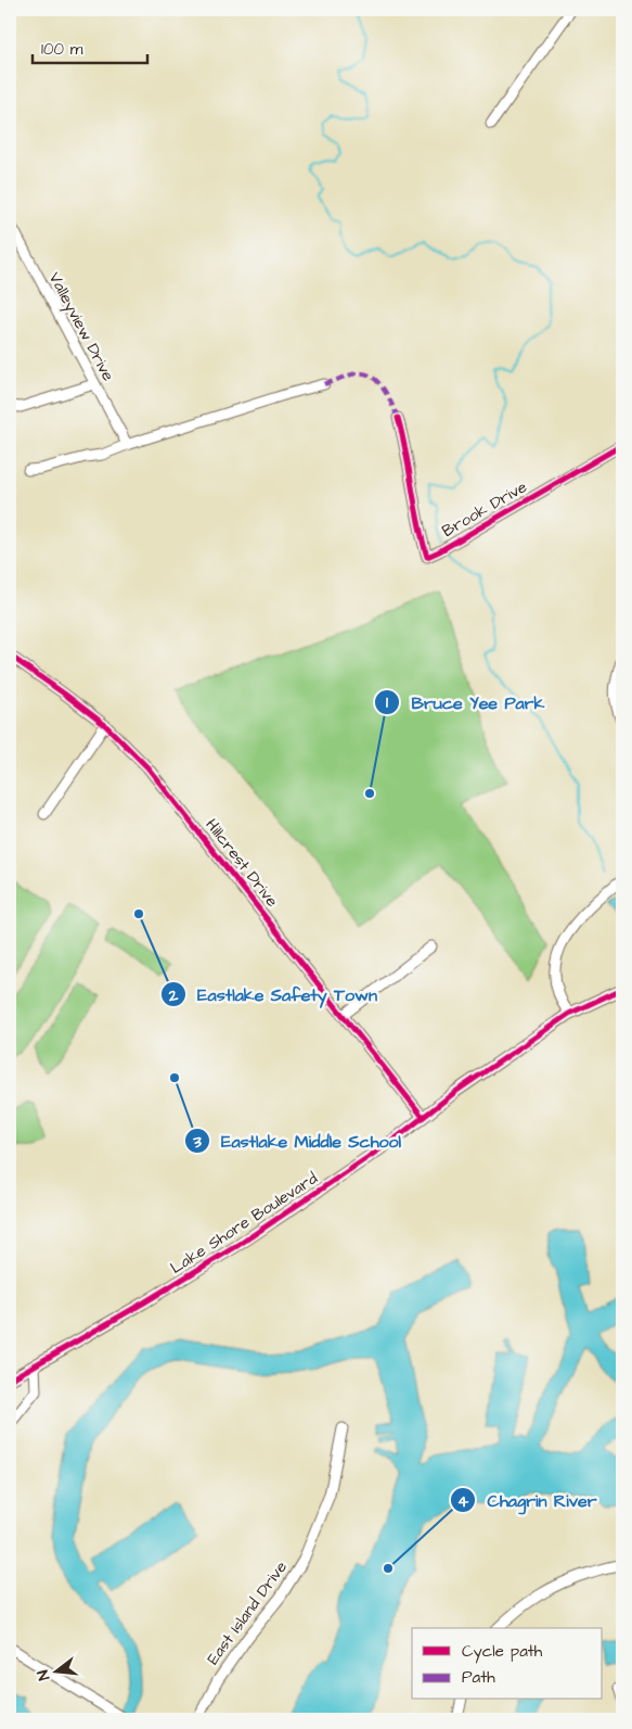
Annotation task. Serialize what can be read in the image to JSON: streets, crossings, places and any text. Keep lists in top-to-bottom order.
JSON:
{
  "streets": {
    "main road": ["Lake Shore Boulevard"],
    "street": [
      "Valleyview Drive",
      "Brook Drive",
      "Hillcrest Drive",
      "East Island Drive"
    ]
  },
  "crossings": [
    ["Hillcrest Drive", "Lake Shore Boulevard"]
  ],
  "places": [
    "Bruce Yee Park",
    "Eastlake Safety Town",
    "Eastlake Middle School",
    "Chagrin River"
  ],
  "legend": ["Cycle path", "Path"],
  "scale_bar": "100 m",
  "north": "left"
}
